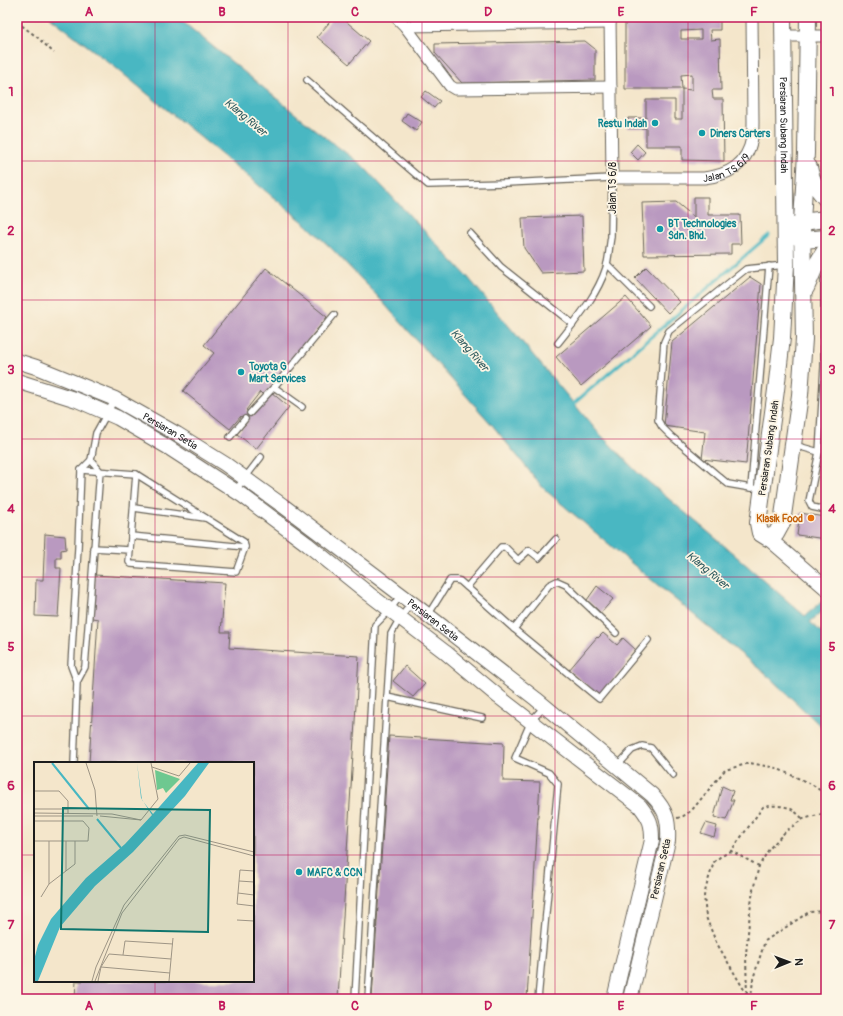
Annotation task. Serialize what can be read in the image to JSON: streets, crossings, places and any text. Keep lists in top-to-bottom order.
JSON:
{
  "streets": {
    "main road": ["Persiaran Subang Indah"],
    "street": ["Jalan TS 6/9", "Jalan TS 6/8", "Persiaran Setia"]
  },
  "crossings": [
    ["Jalan TS 6/9", "Jalan TS 6/8"]
  ],
  "water": ["Klang River"],
  "places": [
    "Restu Indah",
    "Diners Carters",
    "BT Technologies Sdn. Bhd.",
    "Toyota G Mart Services",
    "Klasik Food",
    "MAFC & CCN"
  ],
  "north": "right",
  "grid": {
    "columns": [
      "A",
      "B",
      "C",
      "D",
      "E",
      "F"
    ],
    "rows": [
      "1",
      "2",
      "3",
      "4",
      "5",
      "6",
      "7"
    ]
  }
}
